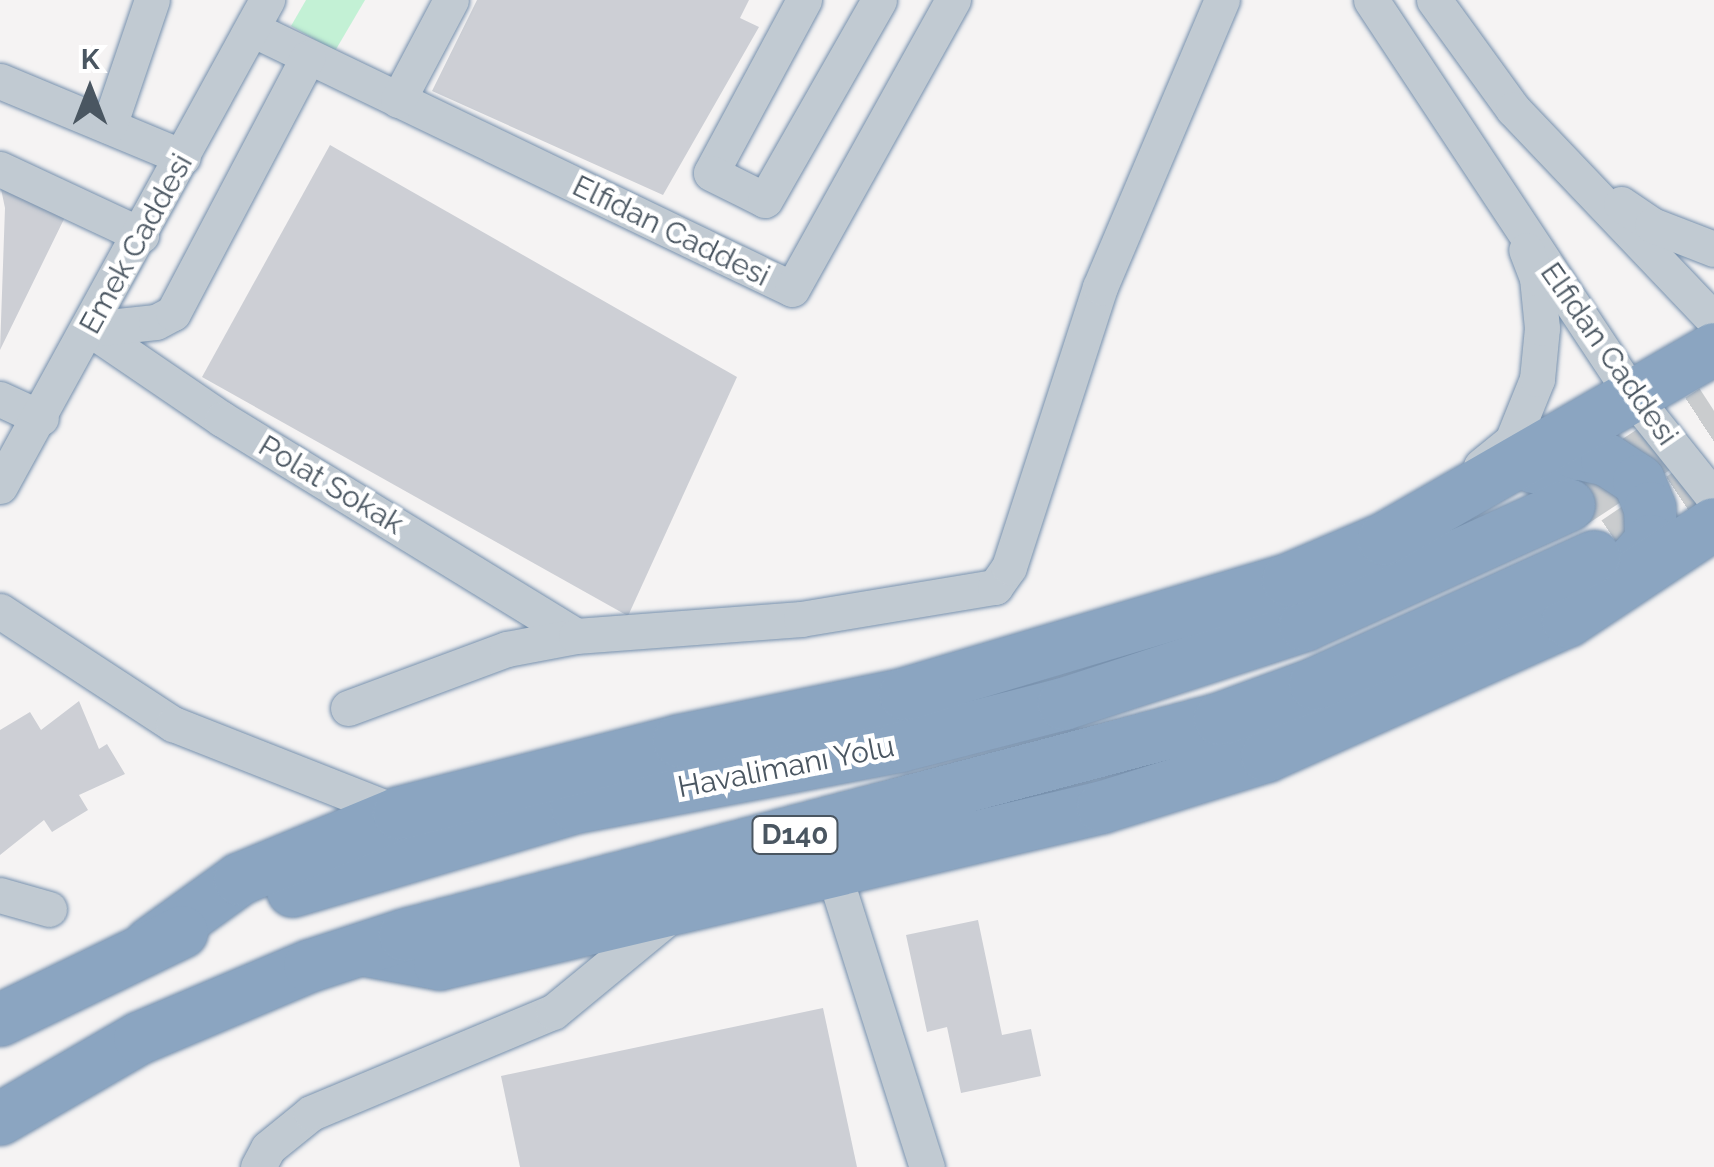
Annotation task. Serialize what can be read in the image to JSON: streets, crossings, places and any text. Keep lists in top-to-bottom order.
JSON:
{
  "streets": {
    "highway": ["Havalimanı Yolu", "D140"],
    "street": ["Elfidan Caddesi", "Emek Caddesi", "Polat Sokak"]
  },
  "crossings": [
    ["Elfidan Caddesi", "Emek Caddesi"],
    ["Emek Caddesi", "Polat Sokak"]
  ],
  "north": "top"
}
